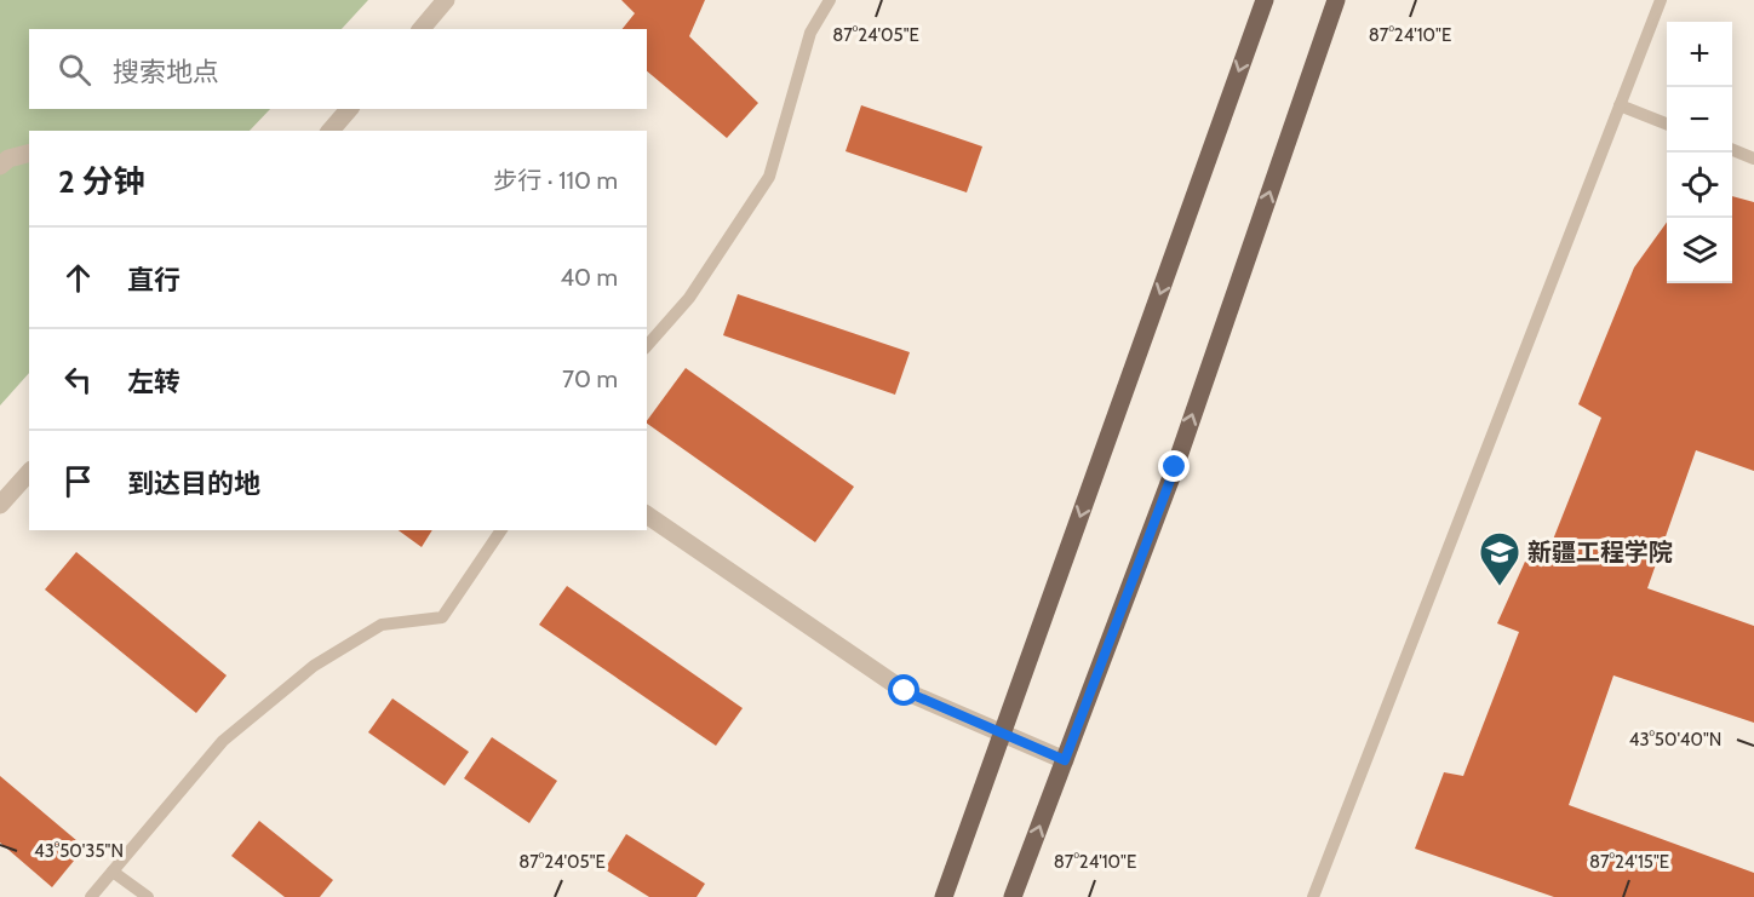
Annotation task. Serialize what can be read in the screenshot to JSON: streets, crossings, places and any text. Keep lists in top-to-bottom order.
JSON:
{
  "places": {
    "school or university": ["新疆工程学院"]
  },
  "page": {
    "map_buttons": ["+", "−"],
    "search": "搜索地点",
    "heading": ["2 分钟", "步行 · 110 m"],
    "list": [
      ["直行", "40 m"],
      ["左转", "70 m"],
      "到达目的地"
    ]
  },
  "coordinates": [
    "87°24'05\"E",
    "87°24'10\"E",
    "43°50'40\"N",
    "43°50'35\"N",
    "87°24'15\"E"
  ]
}
